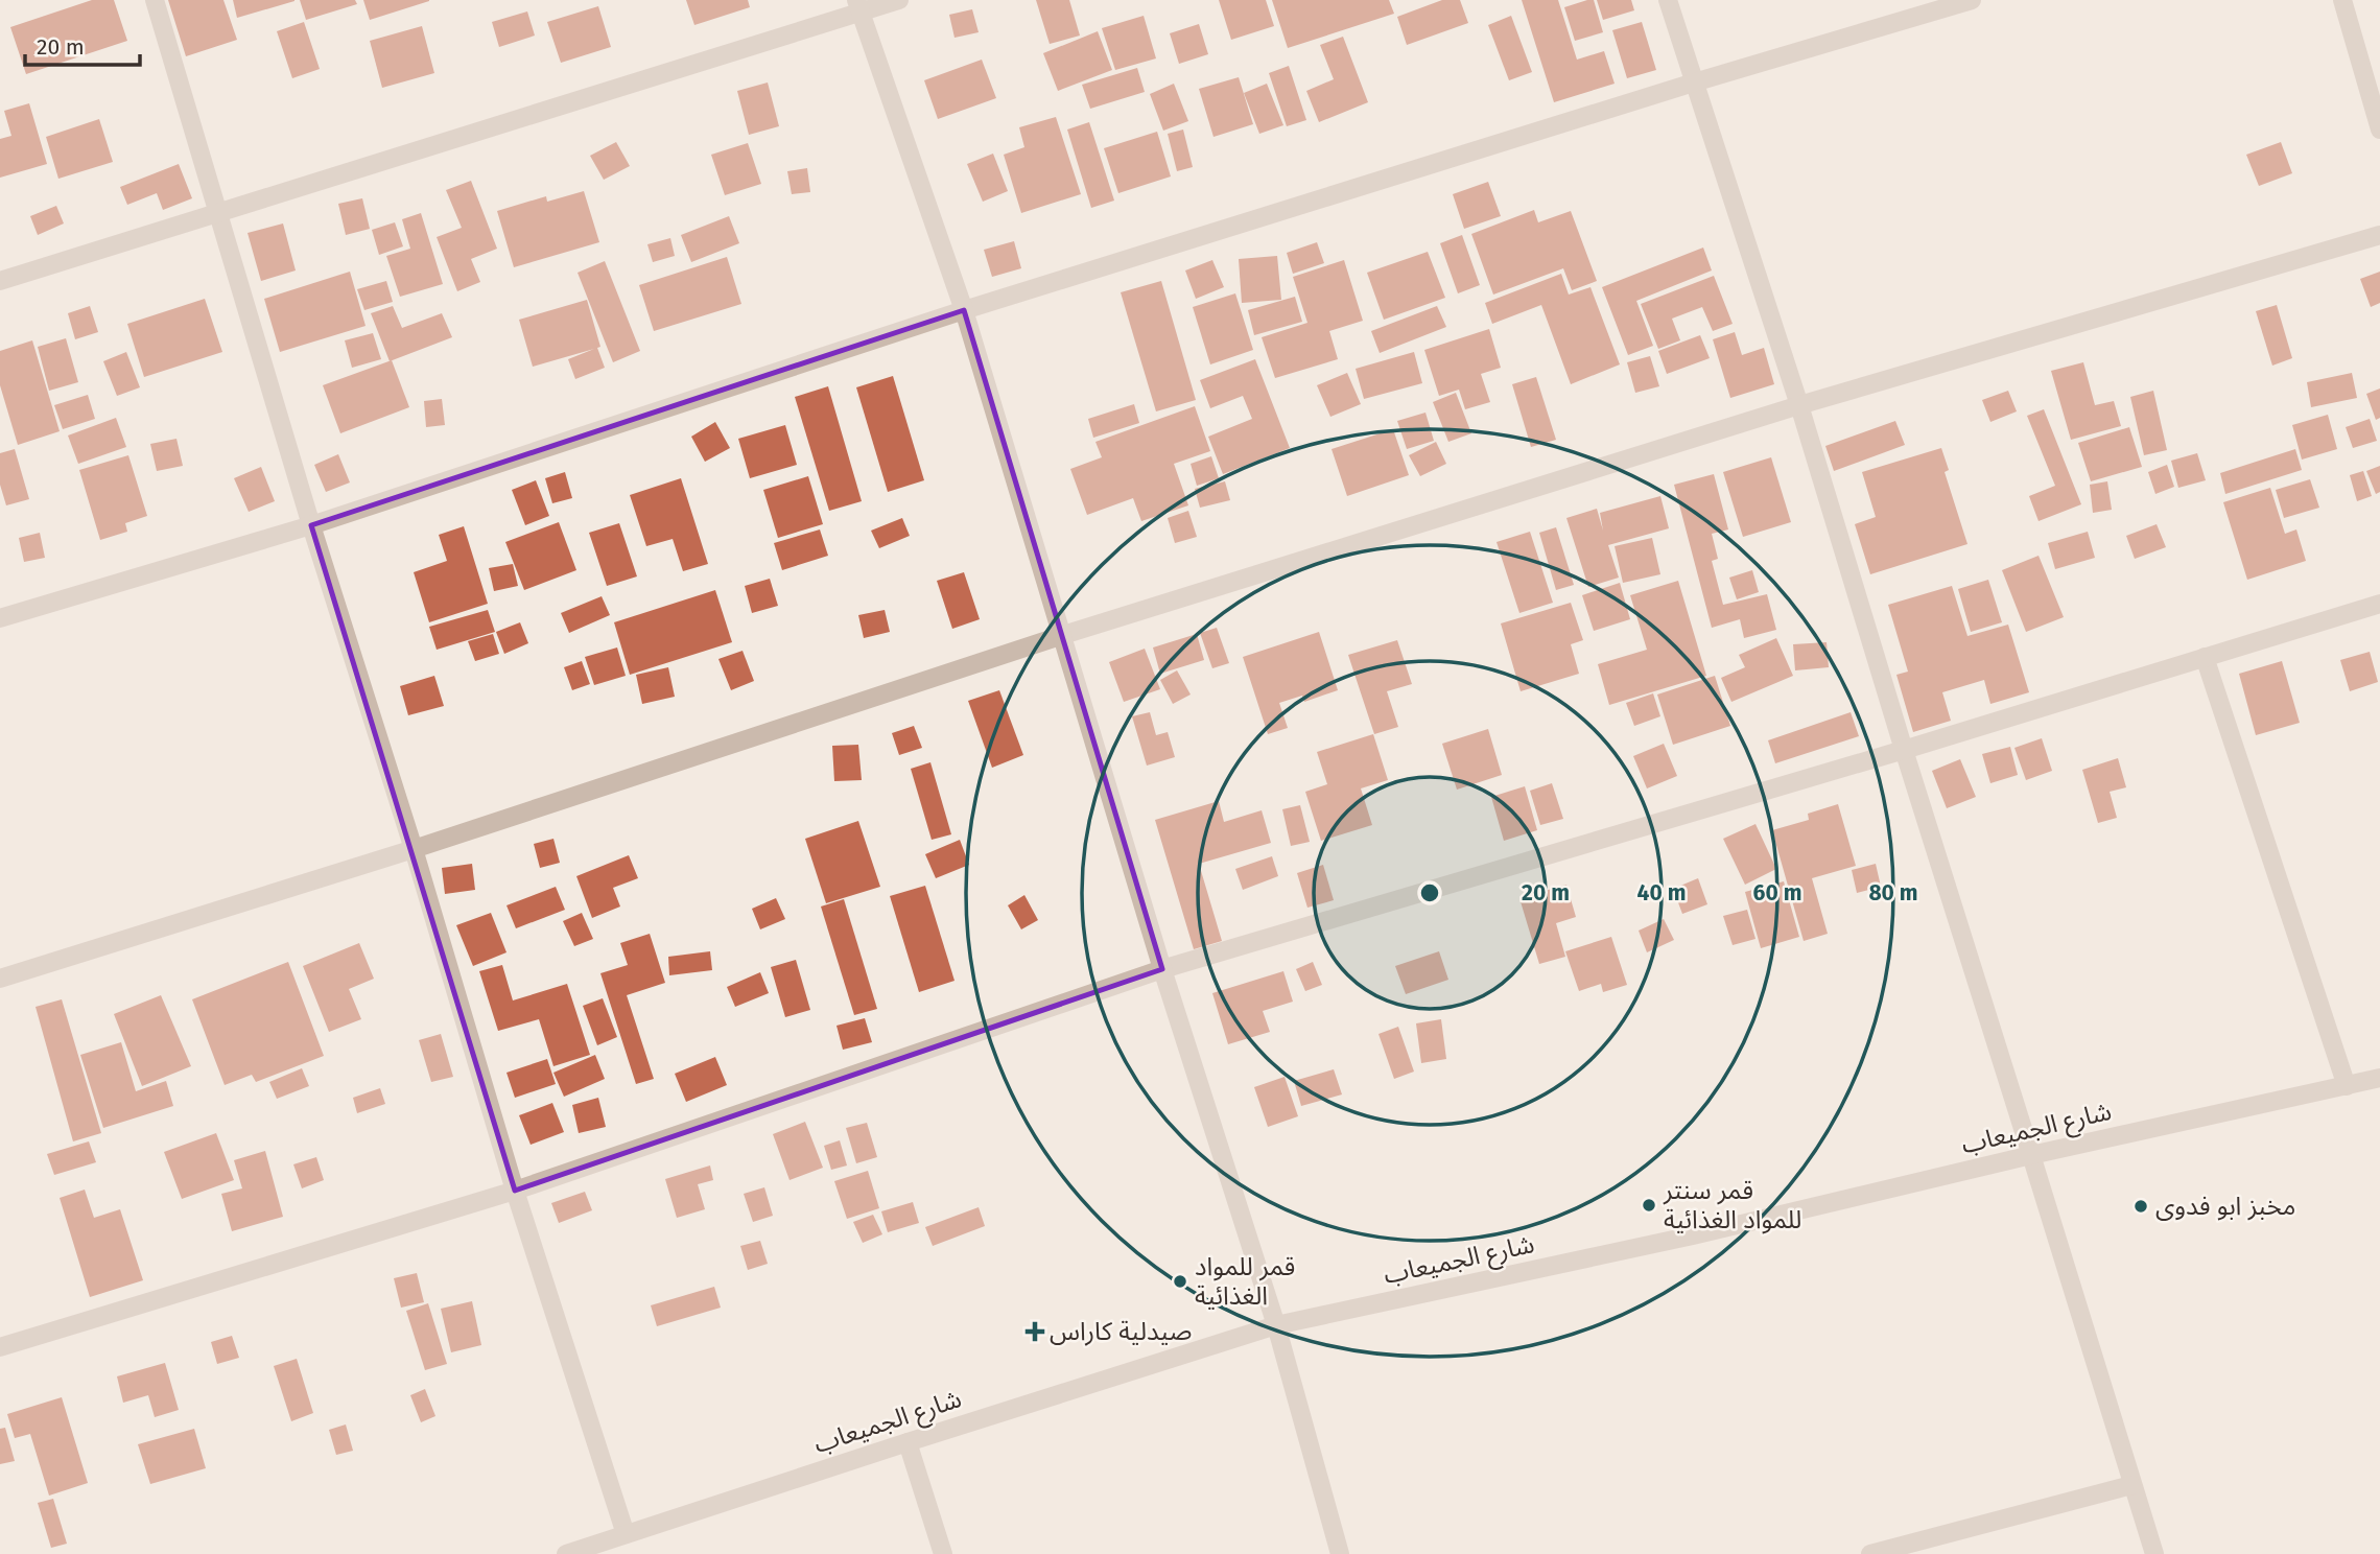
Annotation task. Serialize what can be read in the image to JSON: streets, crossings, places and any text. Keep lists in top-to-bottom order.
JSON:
{
  "streets": {
    "street": ["شارع الجميعاب"]
  },
  "places": {
    "other": ["قمر سنتر للمواد الغذائية", "مخبز ابو فدوى", "قمر للمواد الغذائية"],
    "health": ["صيدلية كاراس"]
  },
  "scale_bar": "20 m",
  "rings": [
    "20 m",
    "40 m",
    "60 m",
    "80 m"
  ]
}
